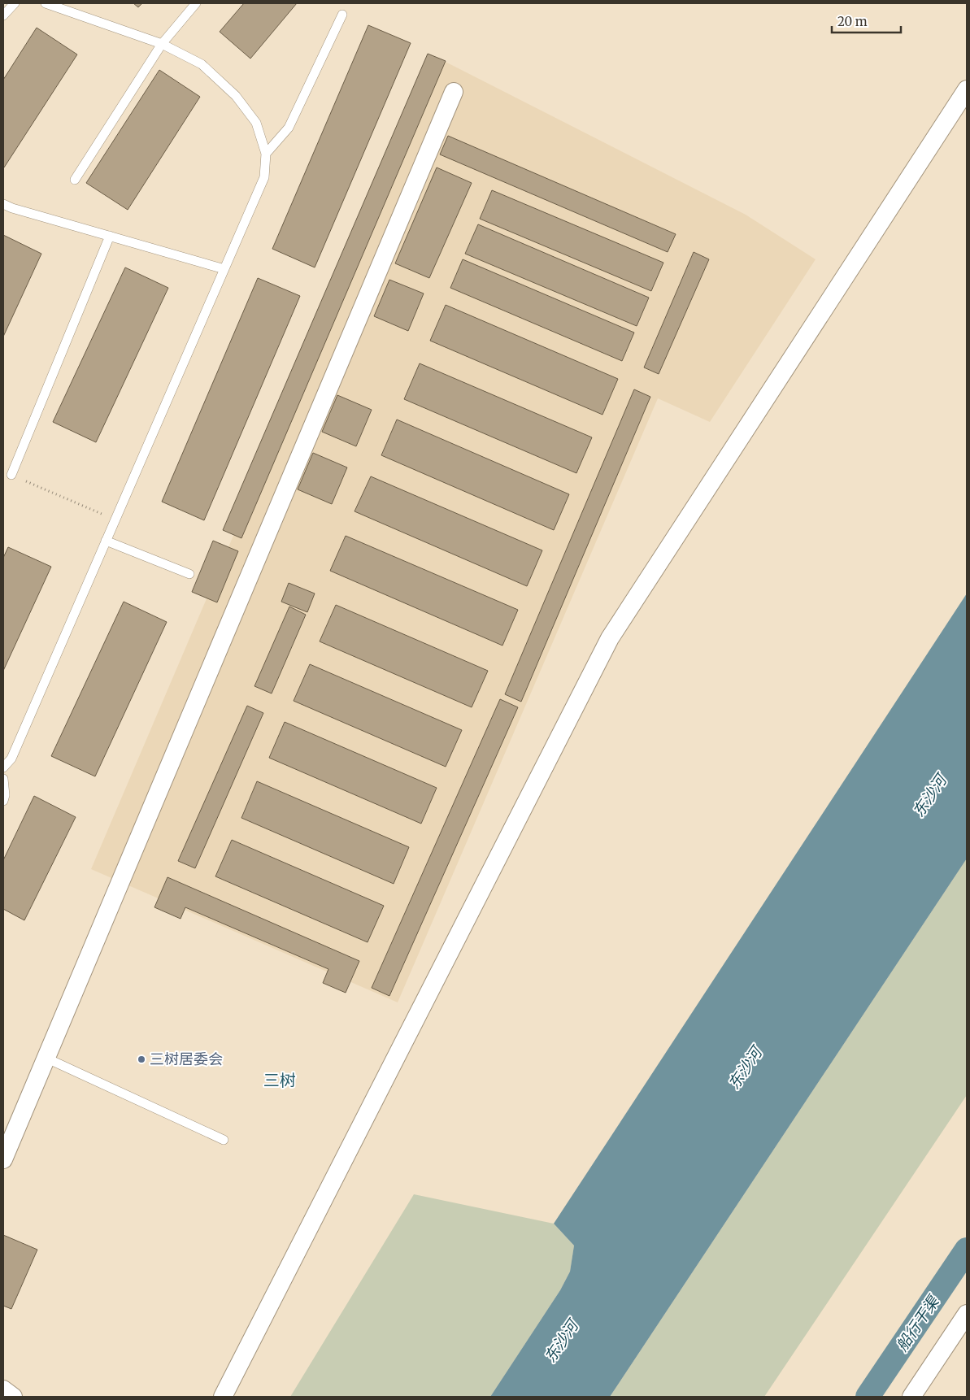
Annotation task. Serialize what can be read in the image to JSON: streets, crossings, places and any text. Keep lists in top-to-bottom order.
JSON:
{
  "districts": ["三树"],
  "water": ["东沙河", "船行干渠"],
  "places": ["三树居委会"],
  "scale_bar": "20 m"
}
